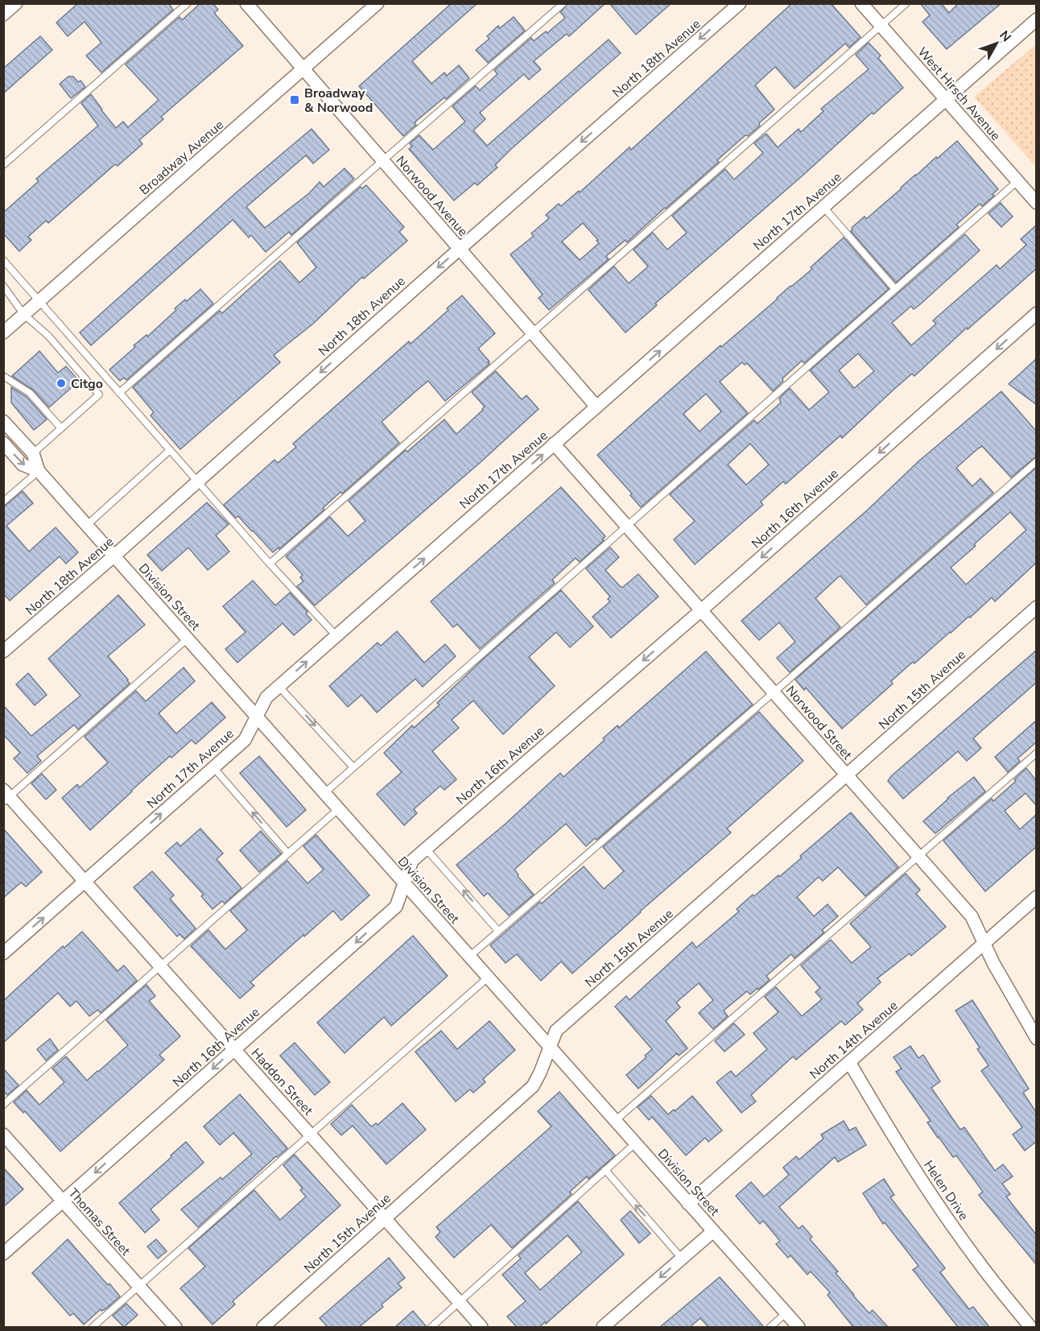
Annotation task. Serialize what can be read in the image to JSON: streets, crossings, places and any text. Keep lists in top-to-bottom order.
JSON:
{
  "streets": {
    "street": [
      "North 18th Avenue",
      "West Hirsch Avenue",
      "Broadway Avenue",
      "Norwood Avenue",
      "North 17th Avenue",
      "North 16th Avenue",
      "Division Street",
      "North 15th Avenue",
      "Norwood Street",
      "North 14th Avenue",
      "Haddon Street",
      "Helen Drive",
      "Thomas Street"
    ]
  },
  "crossings": [
    ["North 18th Avenue", "Norwood Avenue"],
    ["North 18th Avenue", "Division Street"],
    ["West Hirsch Avenue", "North 17th Avenue"],
    ["Broadway Avenue", "Norwood Avenue"],
    ["Norwood Avenue", "North 17th Avenue"],
    ["North 17th Avenue", "Division Street"],
    ["North 17th Avenue", "Norwood Street"],
    ["North 17th Avenue", "Haddon Street"],
    ["North 16th Avenue", "Division Street"],
    ["North 16th Avenue", "Norwood Street"],
    ["North 16th Avenue", "Haddon Street"],
    ["North 16th Avenue", "Thomas Street"],
    ["Division Street", "North 15th Avenue"],
    ["Division Street", "North 14th Avenue"],
    ["North 15th Avenue", "Norwood Street"],
    ["North 15th Avenue", "Haddon Street"],
    ["Norwood Street", "North 14th Avenue"],
    ["North 14th Avenue", "Helen Drive"]
  ],
  "one_way": ["North 18th Avenue", "North 17th Avenue", "North 16th Avenue"],
  "places": {
    "transit": ["Broadway & Norwood"],
    "other": ["Citgo"]
  },
  "north": "top right"
}
